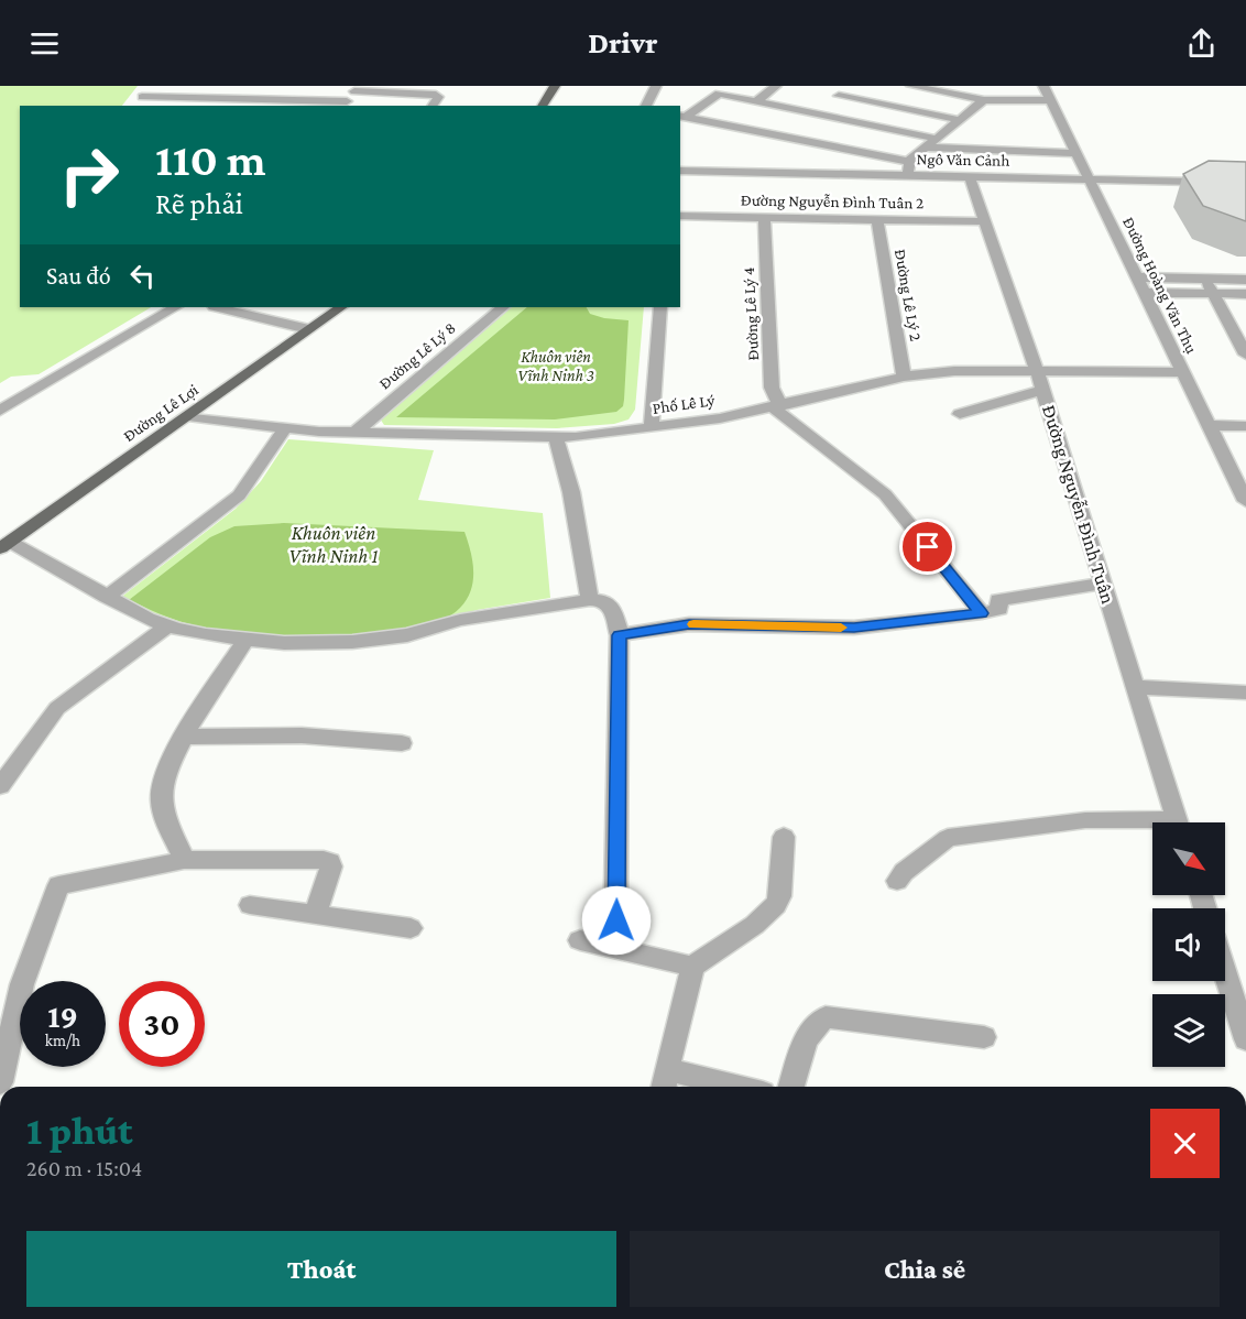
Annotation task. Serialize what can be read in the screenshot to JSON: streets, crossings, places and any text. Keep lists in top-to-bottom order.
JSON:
{
  "streets": {
    "main road": ["Đường Lê Lợi"],
    "street": [
      "Ngô Văn Cảnh",
      "Đường Nguyễn Đình Tuân 2",
      "Đường Hoàng Văn Thụ",
      "Đường Lê Lý 2",
      "Đường Lê Lý 4",
      "Đường Lê Lý 8",
      "Phố Lê Lý",
      "Đường Nguyễn Đình Tuân"
    ]
  },
  "crossings": [
    ["Ngô Văn Cảnh", "Đường Hoàng Văn Thụ"],
    ["Ngô Văn Cảnh", "Đường Nguyễn Đình Tuân"],
    ["Đường Nguyễn Đình Tuân 2", "Đường Lê Lý 2"],
    ["Đường Nguyễn Đình Tuân 2", "Đường Lê Lý 4"],
    ["Đường Nguyễn Đình Tuân 2", "Đường Nguyễn Đình Tuân"],
    ["Đường Hoàng Văn Thụ", "Phố Lê Lý"],
    ["Đường Lê Lý 2", "Phố Lê Lý"],
    ["Đường Lê Lý 4", "Phố Lê Lý"],
    ["Đường Lê Lý 8", "Phố Lê Lý"],
    ["Phố Lê Lý", "Đường Lê Lợi"],
    ["Phố Lê Lý", "Đường Nguyễn Đình Tuân"]
  ],
  "parks": ["Khuôn viên Vĩnh Ninh 3", "Khuôn viên Vĩnh Ninh 1"],
  "north": "bottom right",
  "page": {
    "header": "Drivr",
    "turn": ["110 m", "Rẽ phải"],
    "then": "Sau đó",
    "speed": "19 km/h",
    "limit": "30",
    "heading": ["1 phút", "260 m · 15:04"],
    "buttons": ["Thoát", "Chia sẻ"]
  }
}
